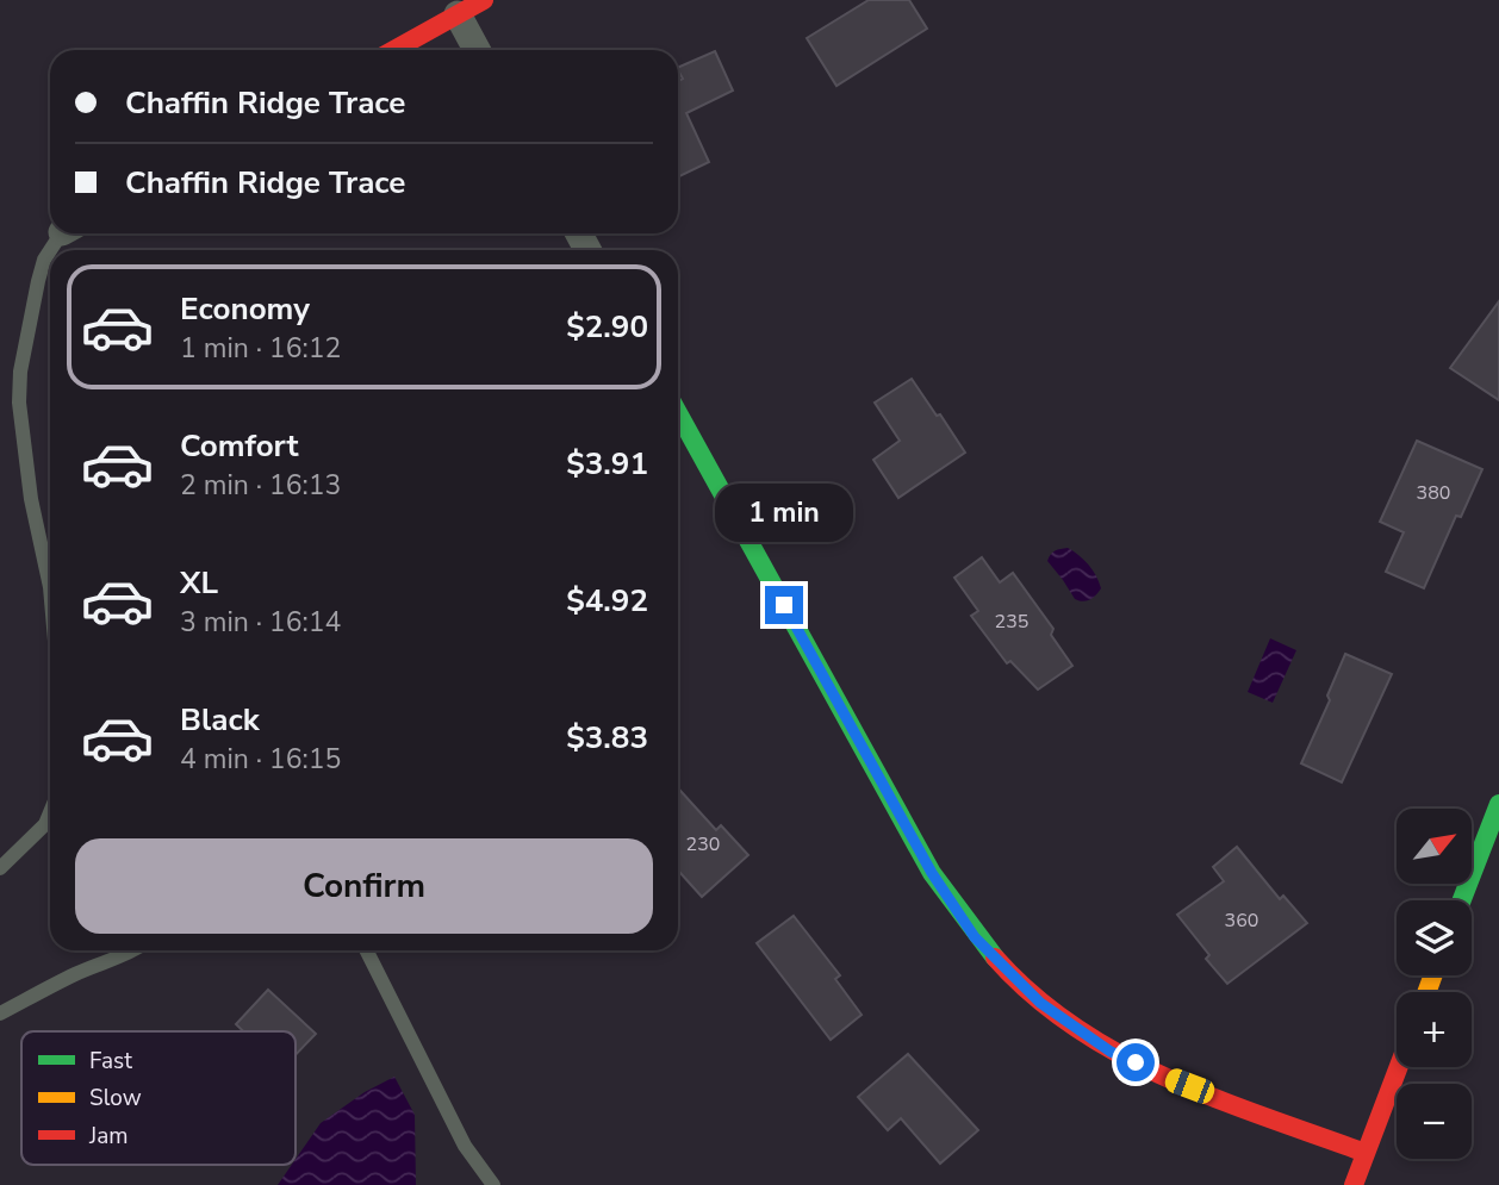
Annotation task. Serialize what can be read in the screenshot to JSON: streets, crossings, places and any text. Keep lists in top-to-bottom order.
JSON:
{
  "house_numbers": [
    "380",
    "235",
    "230",
    "360"
  ],
  "legend": ["Fast", "Slow", "Jam"],
  "north": "top right",
  "page": {
    "banner": ["Chaffin Ridge Trace", "Chaffin Ridge Trace"],
    "list": [
      {
        "name": "Economy",
        "note": "1 min · 16:12",
        "value": "$2.90"
      },
      {
        "name": "Comfort",
        "note": "2 min · 16:13",
        "value": "$3.91"
      },
      {
        "name": "XL",
        "note": "3 min · 16:14",
        "value": "$4.92"
      },
      {
        "name": "Black",
        "note": "4 min · 16:15",
        "value": "$3.83"
      }
    ],
    "bubble": "1 min",
    "map_buttons": ["+", "−"],
    "buttons": "Confirm"
  }
}
